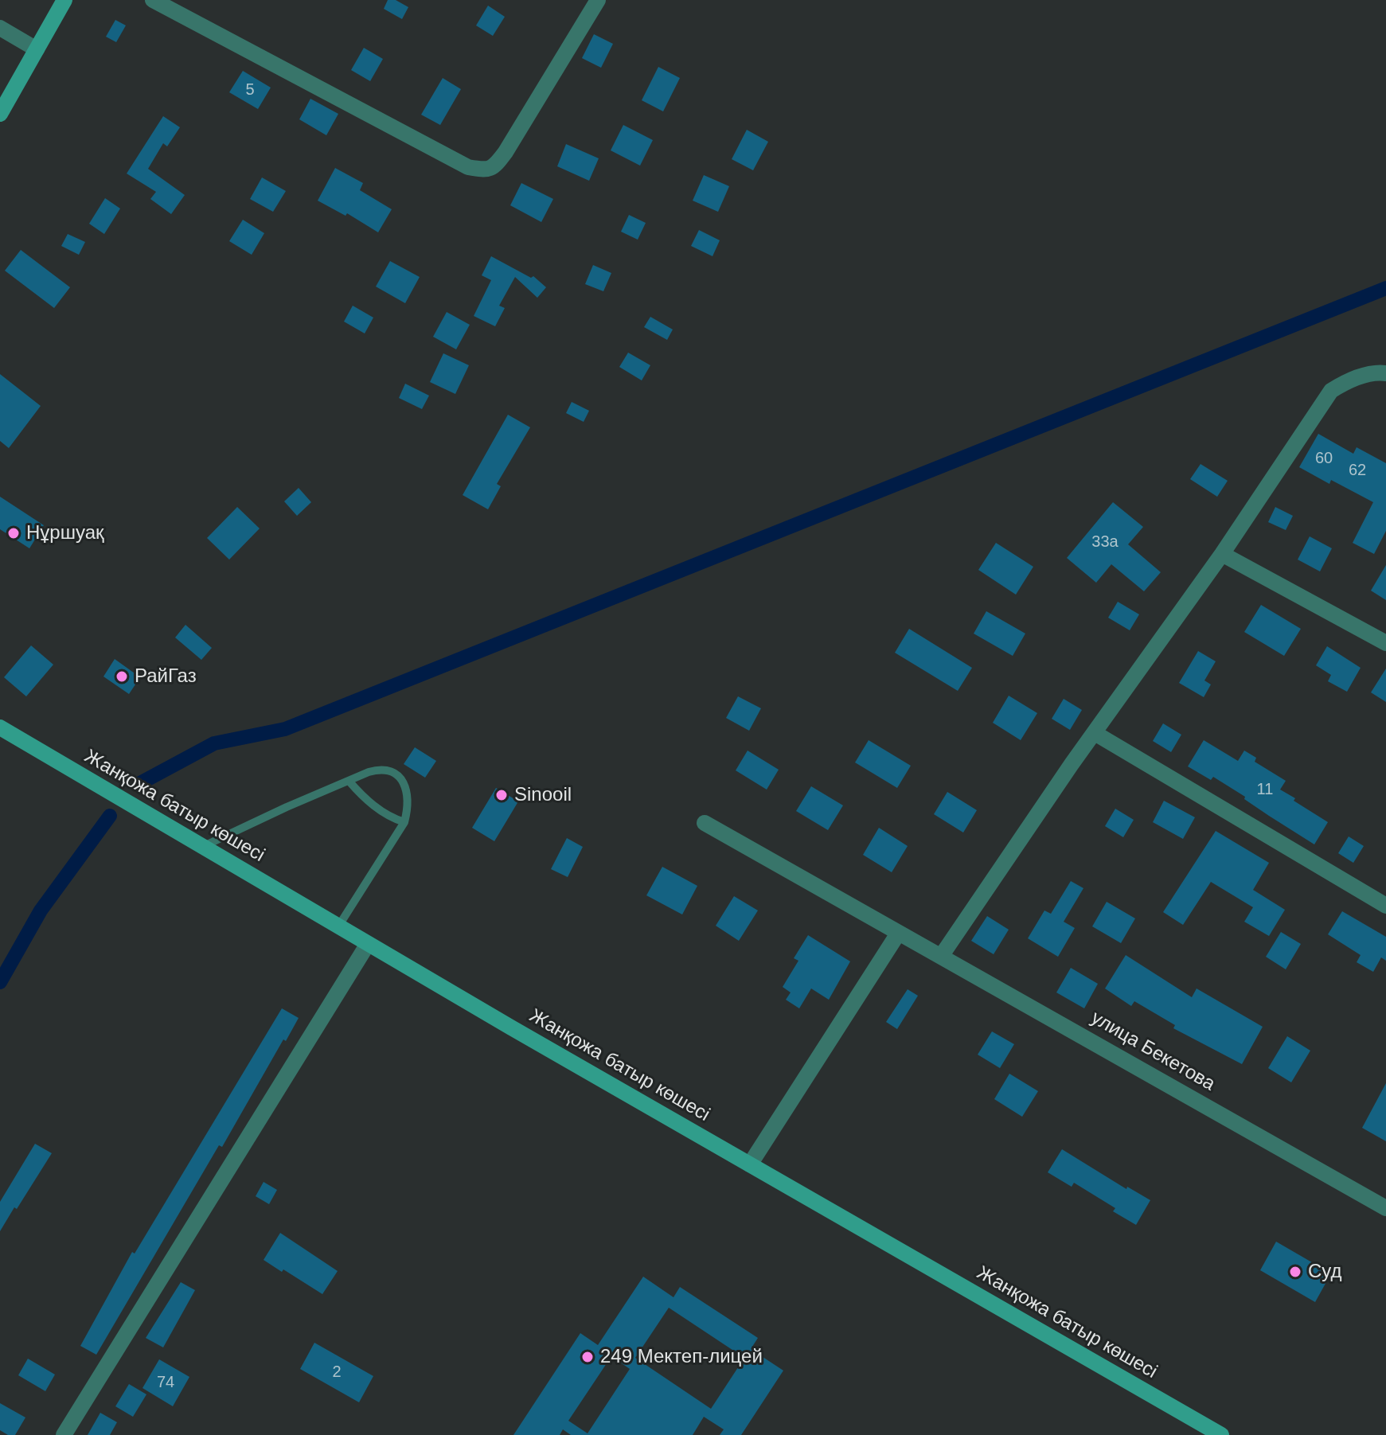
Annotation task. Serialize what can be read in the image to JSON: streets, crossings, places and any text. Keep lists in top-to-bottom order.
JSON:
{
  "streets": {
    "street": ["Жанқожа батыр көшесі", "улица Бекетова"]
  },
  "places": [
    "Нұршуақ",
    "РайГаз",
    "Sinooil",
    "Суд",
    "249 Мектеп-лицей"
  ],
  "house_numbers": [
    "5",
    "60",
    "62",
    "33а",
    "11",
    "2",
    "74"
  ]
}
